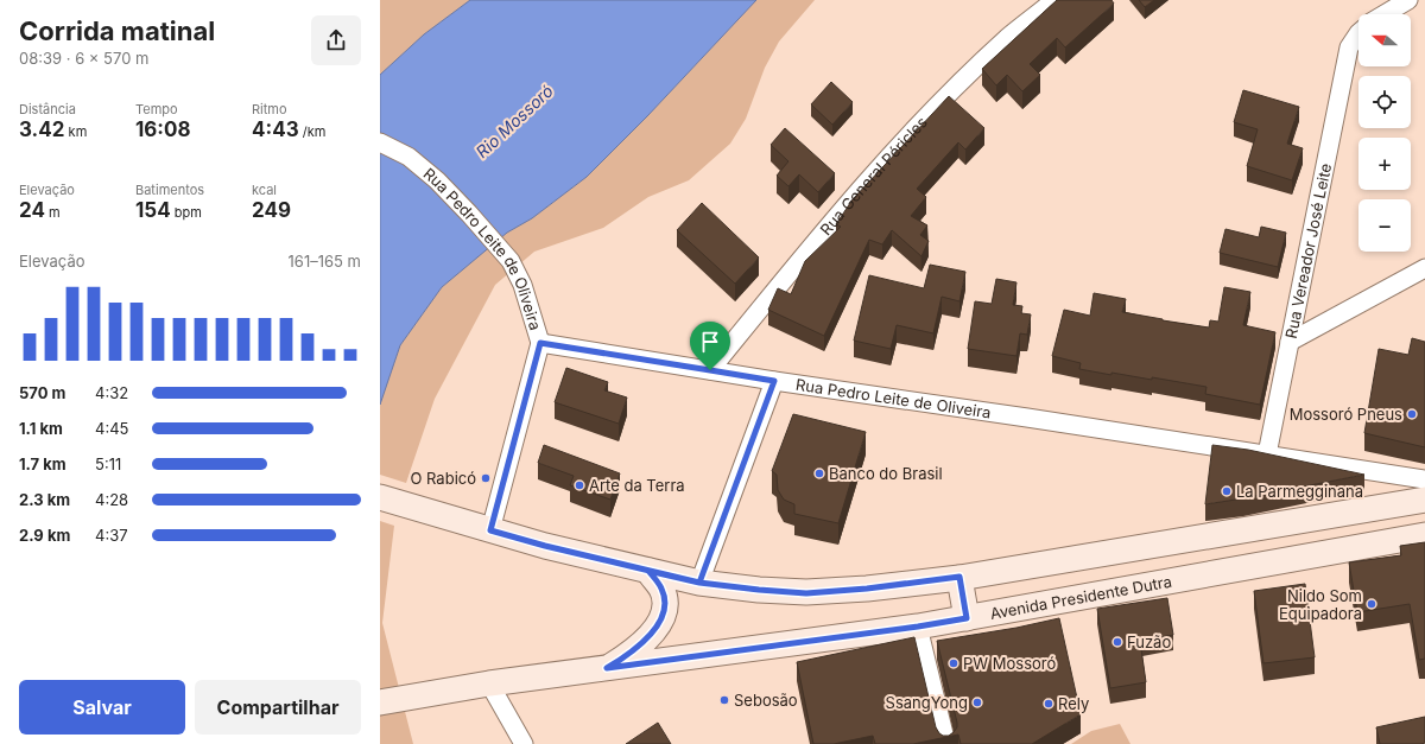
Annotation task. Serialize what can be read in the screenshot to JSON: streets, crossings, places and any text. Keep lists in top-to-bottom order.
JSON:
{
  "streets": {
    "main road": ["Avenida Presidente Dutra"],
    "street": ["Rua General Péricles", "Rua Pedro Leite de Oliveira", "Rua Vereador José Leite"]
  },
  "crossings": [
    ["Rua General Péricles", "Rua Pedro Leite de Oliveira"],
    ["Rua Pedro Leite de Oliveira", "Rua Vereador José Leite"]
  ],
  "water": ["Rio Mossoró"],
  "places": [
    "Mossoró Pneus",
    "Banco do Brasil",
    "O Rabicó",
    "Arte da Terra",
    "La Parmegginana",
    "Nildo Som Equipadora",
    "Fuzão",
    "PW Mossoró",
    "Sebosão",
    "SsangYong",
    "Rely"
  ],
  "north": "left",
  "page": {
    "heading": ["Corrida matinal", "08:39 · 6 × 570 m"],
    "map_buttons": ["+", "−"],
    "stats": [
      ["Distância", "3.42 km"],
      ["Tempo", "16:08"],
      ["Ritmo", "4:43 /km"],
      ["Elevação", "24 m"],
      ["Batimentos", "154 bpm"],
      ["kcal", "249"]
    ],
    "chart": ["Elevação", "161–165 m"],
    "list": [
      {
        "name": "570 m",
        "note": "4:32"
      },
      {
        "name": "1.1 km",
        "note": "4:45"
      },
      {
        "name": "1.7 km",
        "note": "5:11"
      },
      {
        "name": "2.3 km",
        "note": "4:28"
      },
      {
        "name": "2.9 km",
        "note": "4:37"
      }
    ],
    "buttons": ["Salvar", "Compartilhar"]
  }
}
